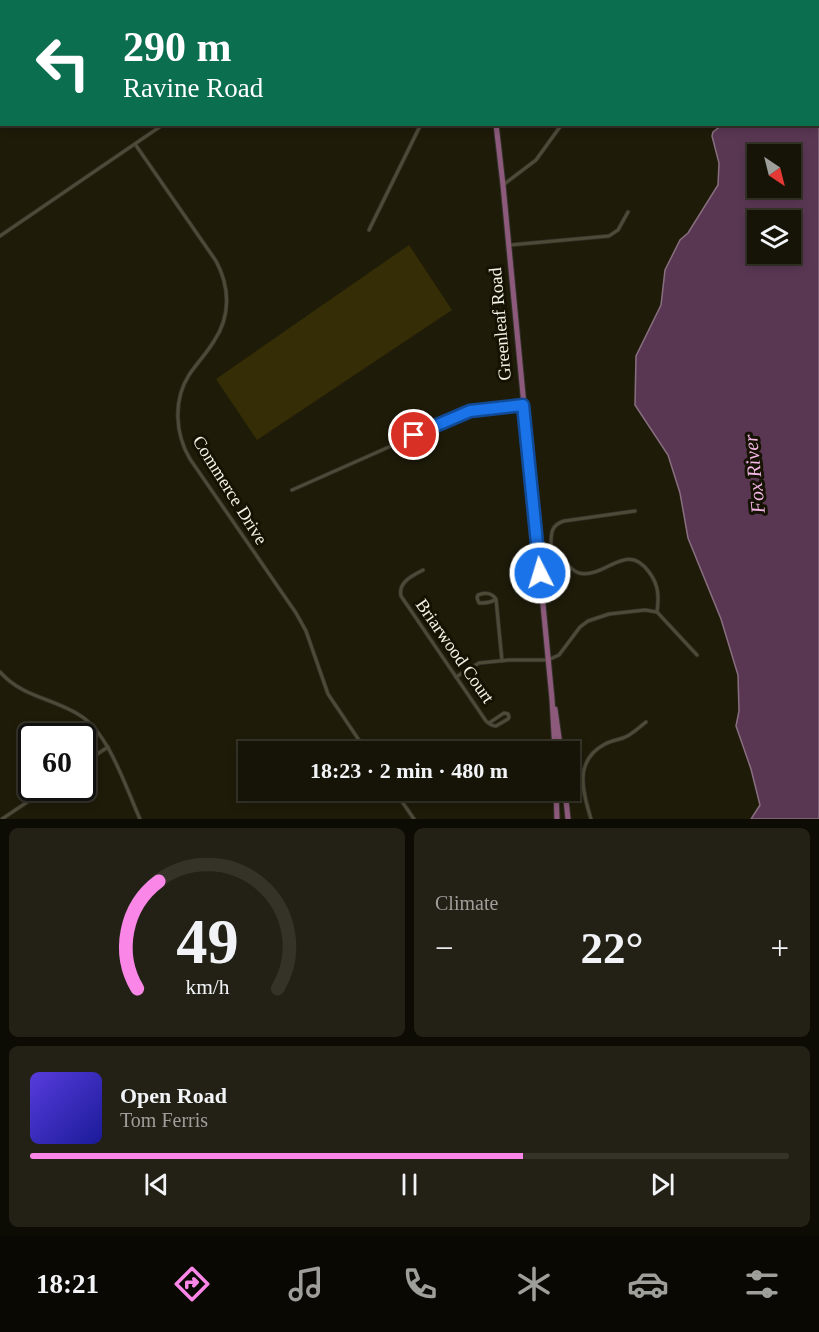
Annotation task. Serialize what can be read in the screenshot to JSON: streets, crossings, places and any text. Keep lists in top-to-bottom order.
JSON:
{
  "streets": {
    "main road": ["Greenleaf Road"],
    "street": ["Commerce Drive", "Briarwood Court"]
  },
  "water": ["Fox River"],
  "north": "bottom right",
  "page": {
    "turn": ["290 m", "Ravine Road"],
    "limit": "60",
    "trip": "18:23 · 2 min · 480 m",
    "tile": "Climate",
    "heat": ["−", "22°", "+"],
    "song": ["Open Road", "Tom Ferris"],
    "tabs": "18:21",
    "gauge": ["49", "km/h"]
  }
}
